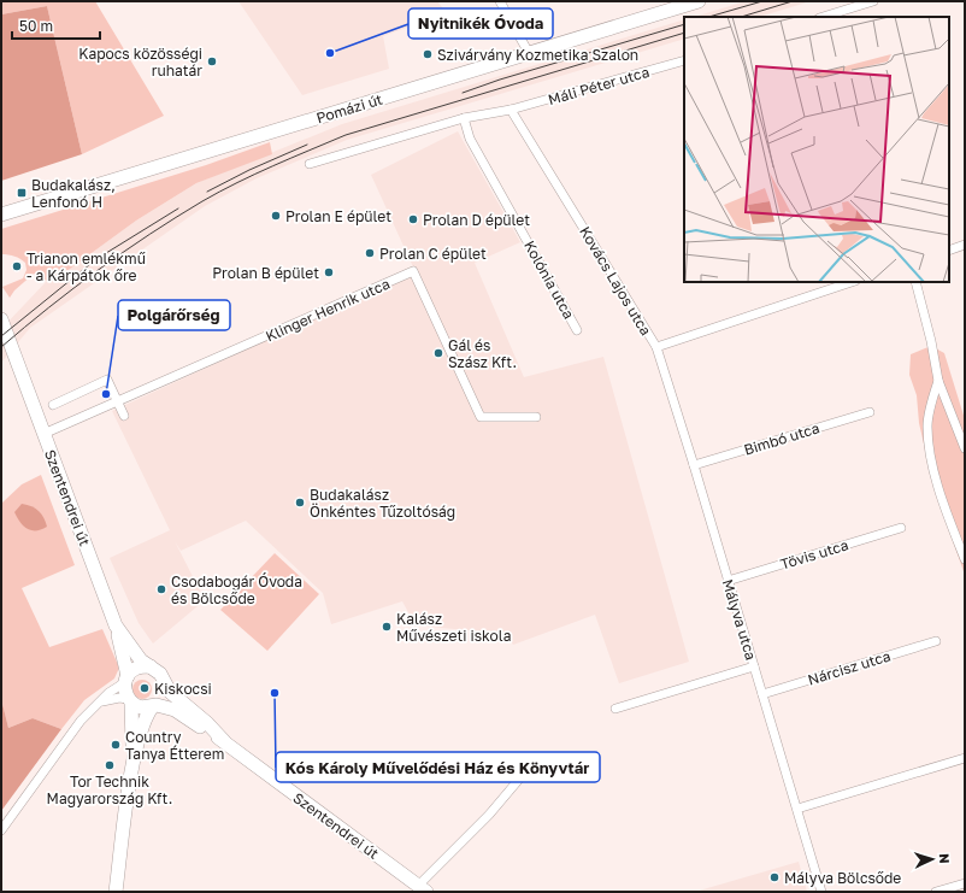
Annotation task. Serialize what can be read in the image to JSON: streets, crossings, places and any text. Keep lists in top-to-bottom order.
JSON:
{
  "streets": {
    "main road": ["Pomázi út", "Szentendrei út"],
    "street": [
      "Máli Péter utca",
      "Kolónia utca",
      "Kovács Lajos utca",
      "Klinger Henrik utca",
      "Bimbó utca",
      "Tövis utca",
      "Mályva utca",
      "Nárcisz utca"
    ]
  },
  "crossings": [
    ["Máli Péter utca", "Kovács Lajos utca"],
    ["Kovács Lajos utca", "Mályva utca"],
    ["Klinger Henrik utca", "Szentendrei út"],
    ["Bimbó utca", "Mályva utca"],
    ["Tövis utca", "Mályva utca"],
    ["Mályva utca", "Nárcisz utca"]
  ],
  "places": {
    "other": [
      "Nyitnikék Óvoda",
      "Szivárvány Kozmetika Szalon",
      "Kapocs közösségi ruhatár",
      "Prolan E épület",
      "Prolan D épület",
      "Prolan C épület",
      "Trianon emlékmű - a Kárpátok őre",
      "Prolan B épület",
      "Gál és Szász Kft.",
      "Polgárőrség",
      "Budakalász Önkéntes Tűzoltóság",
      "Csodabogár Óvoda és Bölcsőde",
      "Kalász Művészeti iskola",
      "Kiskocsi",
      "Kós Károly Művelődési Ház és Könyvtár",
      "Country Tanya Étterem",
      "Tor Technik Magyarország Kft.",
      "Mályva Bölcsőde"
    ],
    "transit": ["Budakalász, Lenfonó H"]
  },
  "scale_bar": "50 m",
  "north": "right"
}
